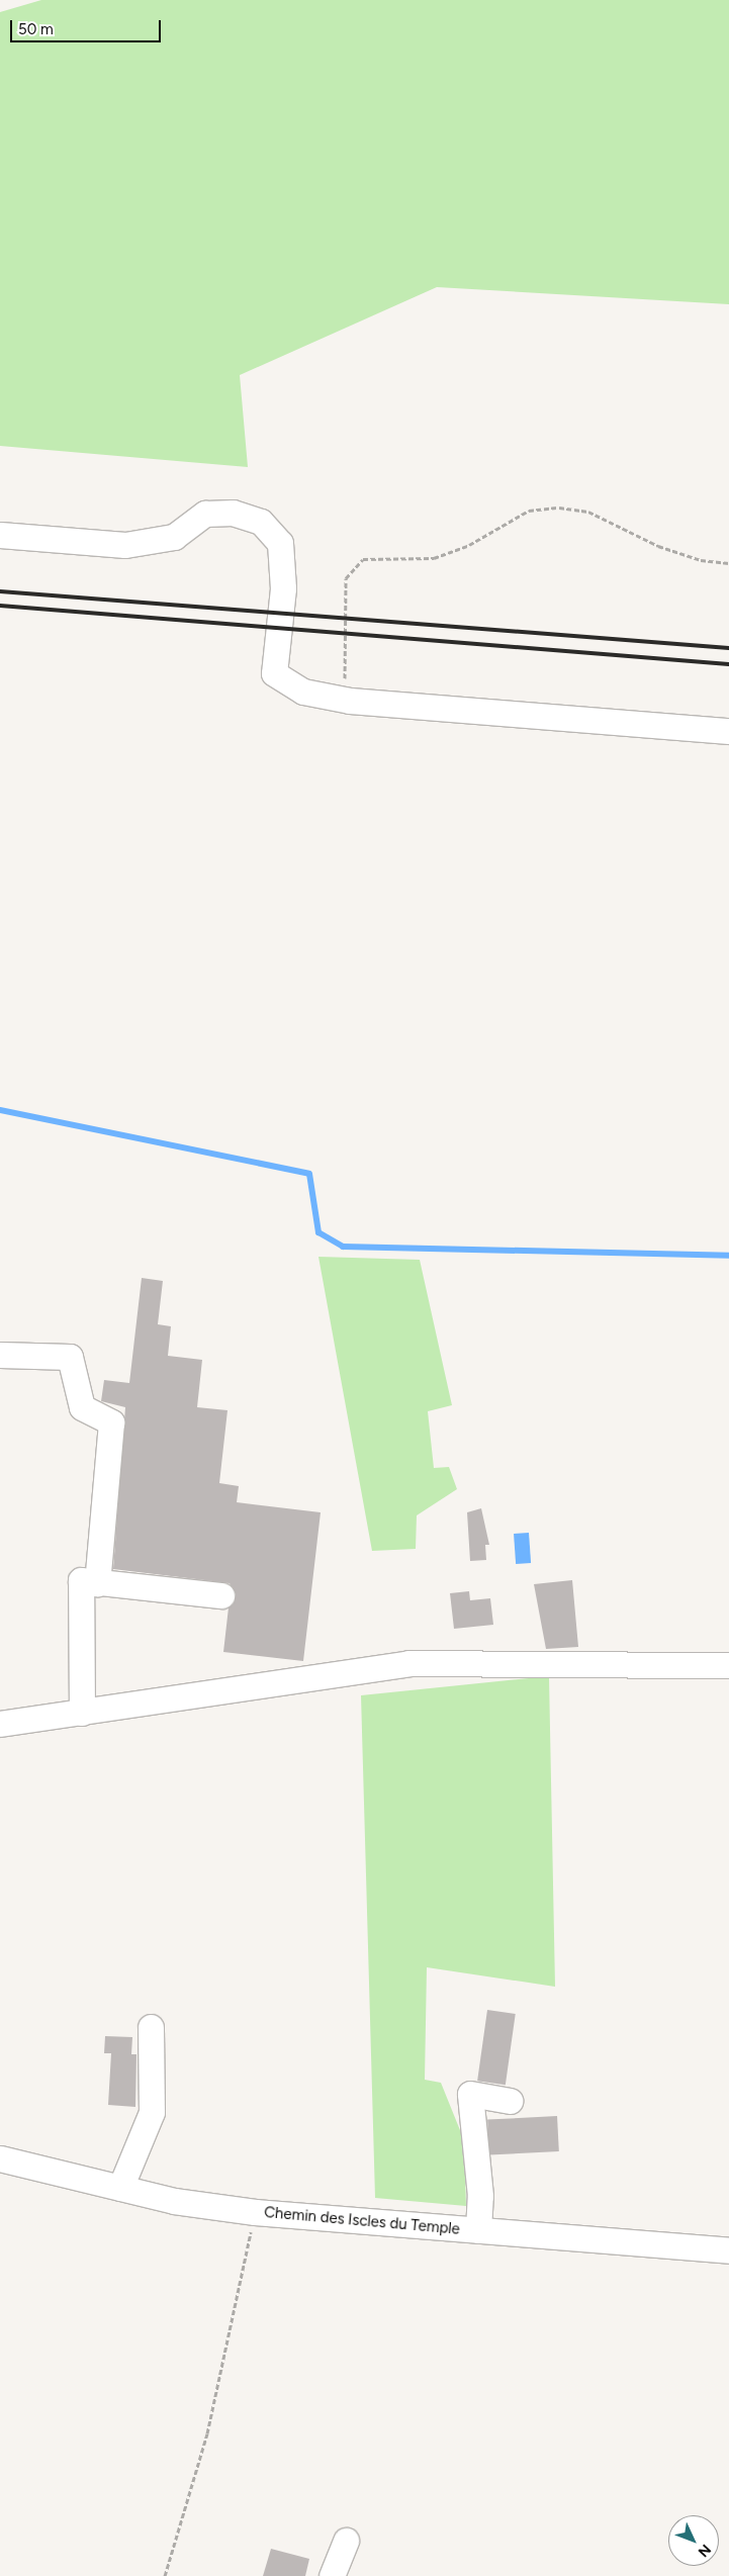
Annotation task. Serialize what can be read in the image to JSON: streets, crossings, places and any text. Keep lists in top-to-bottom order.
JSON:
{
  "streets": {
    "street": ["Chemin des Iscles du Temple"]
  },
  "scale_bar": "50 m",
  "north": "bottom right"
}
